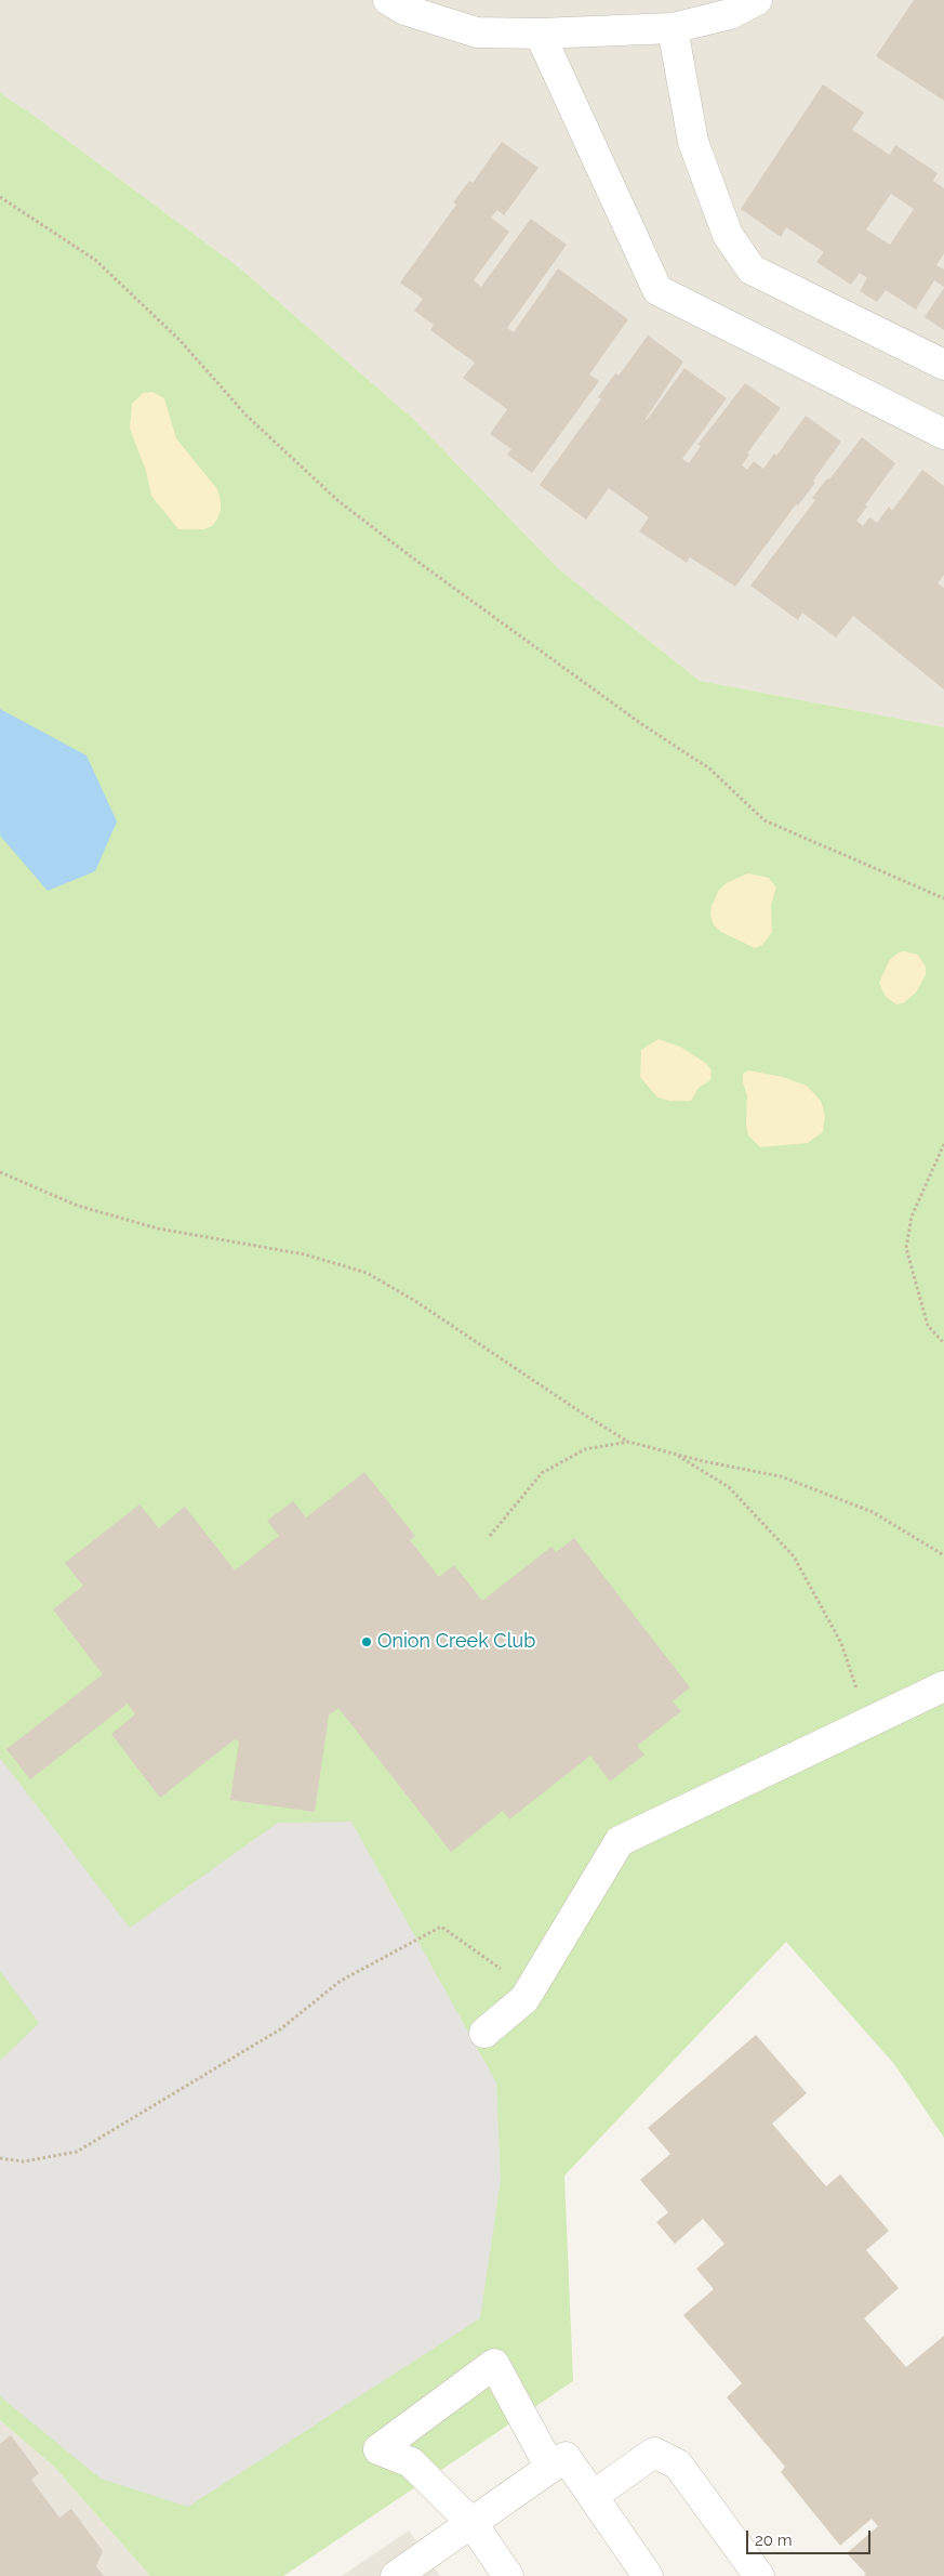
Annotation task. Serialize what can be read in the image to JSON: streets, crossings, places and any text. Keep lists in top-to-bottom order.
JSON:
{
  "places": ["Onion Creek Club"],
  "scale_bar": "20 m"
}
